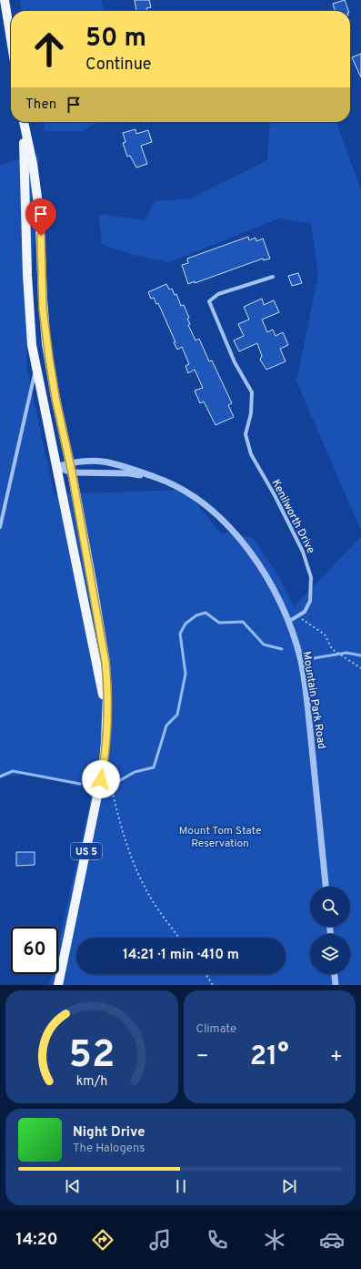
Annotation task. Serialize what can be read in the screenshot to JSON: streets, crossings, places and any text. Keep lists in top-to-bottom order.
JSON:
{
  "streets": {
    "main road": ["US 5"],
    "street": ["Kenilworth Drive", "Mountain Park Road"]
  },
  "crossings": [
    ["Kenilworth Drive", "Mountain Park Road"],
    ["Mountain Park Road", "US 5"]
  ],
  "parks": ["Mount Tom State Reservation"],
  "page": {
    "turn": ["50 m", "Continue"],
    "then": "Then",
    "limit": "60",
    "trip": "14:21 · 1 min · 410 m",
    "tile": "Climate",
    "heat": ["−", "21°", "+"],
    "song": ["Night Drive", "The Halogens"],
    "tabs": "14:20",
    "gauge": ["52", "km/h"]
  }
}
